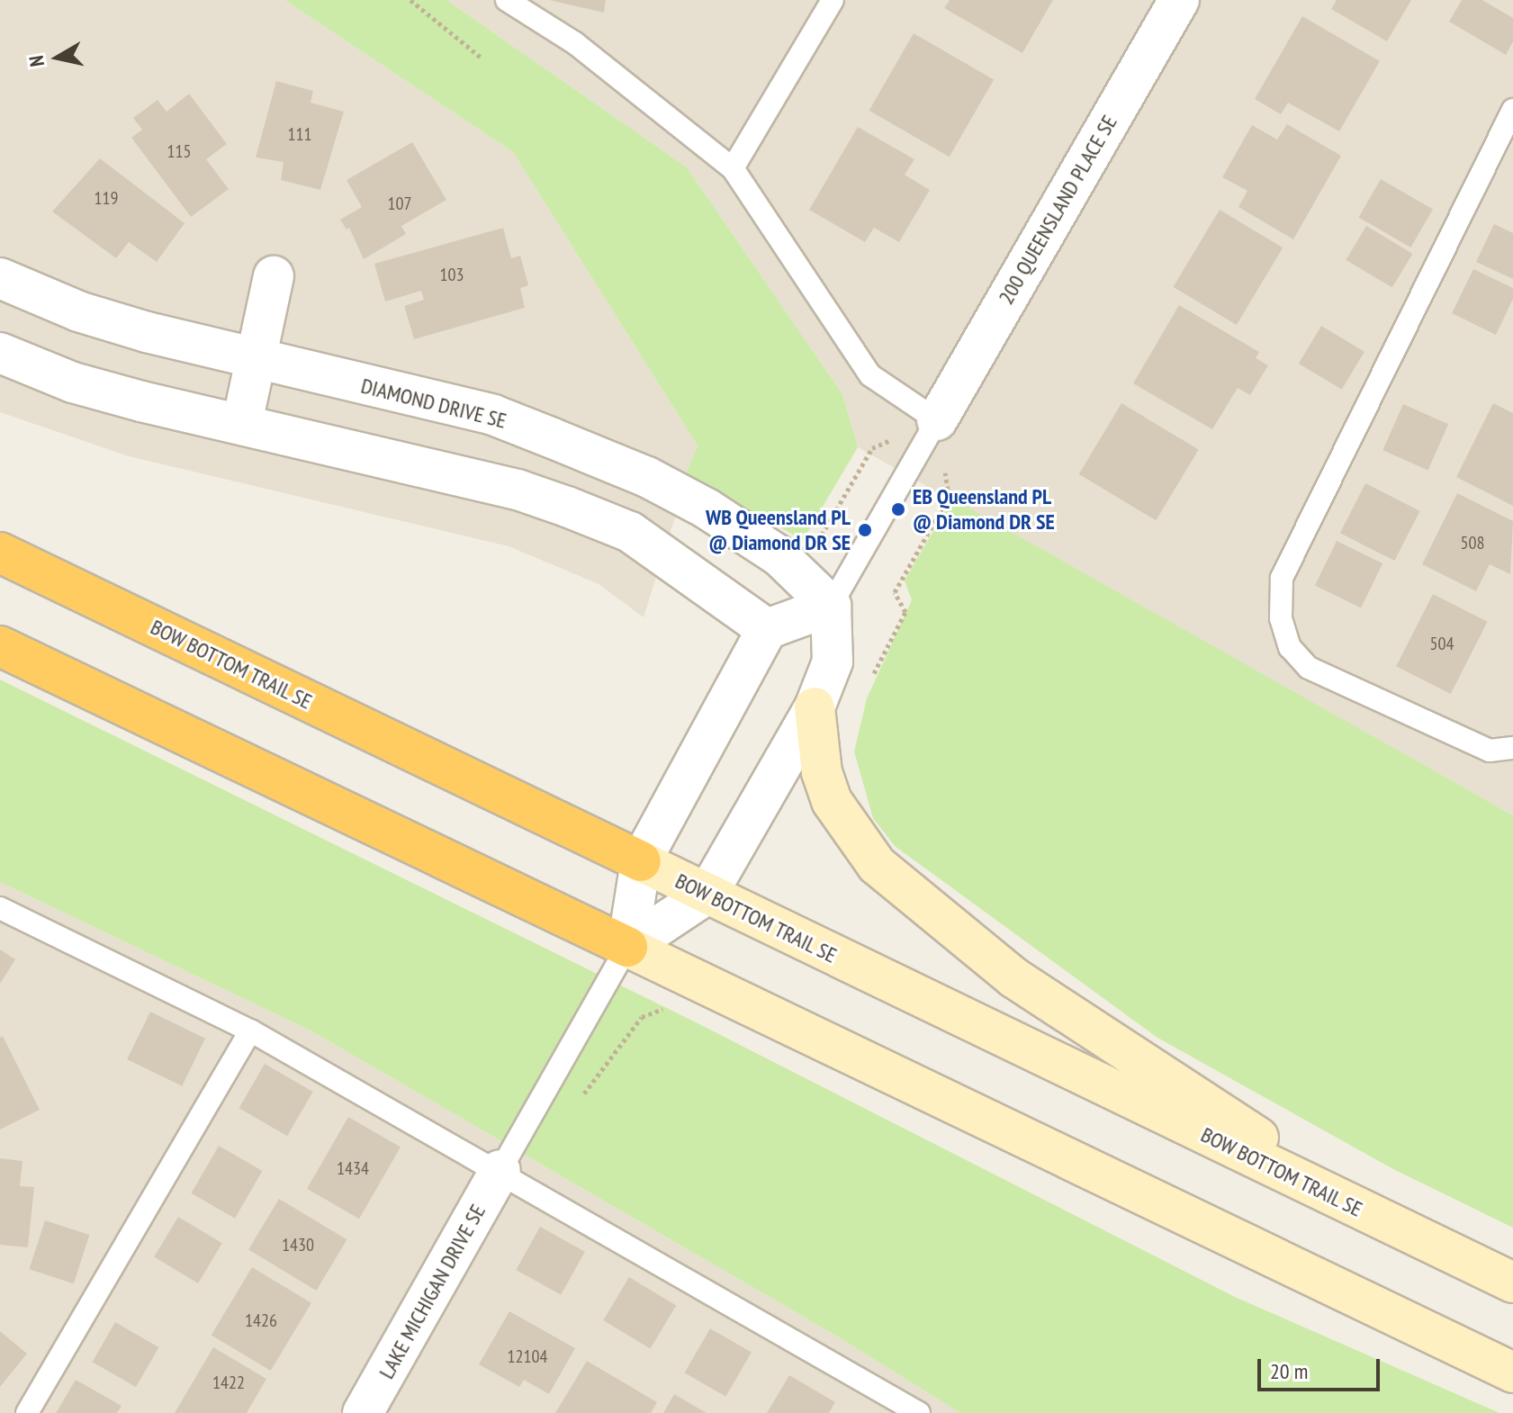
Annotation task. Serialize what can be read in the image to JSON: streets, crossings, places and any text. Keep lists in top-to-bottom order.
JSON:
{
  "streets": {
    "highway": ["BOW BOTTOM TRAIL SE"],
    "street": ["200 QUEENSLAND PLACE SE", "DIAMOND DRIVE SE", "LAKE MICHIGAN DRIVE SE"]
  },
  "places": ["EB Queensland PL @ Diamond DR SE", "WB Queensland PL @ Diamond DR SE"],
  "house_numbers": [
    "111",
    "115",
    "119",
    "107",
    "103",
    "508",
    "504",
    "1434",
    "1430",
    "1426",
    "12104",
    "1422"
  ],
  "scale_bar": "20 m",
  "north": "left"
}
